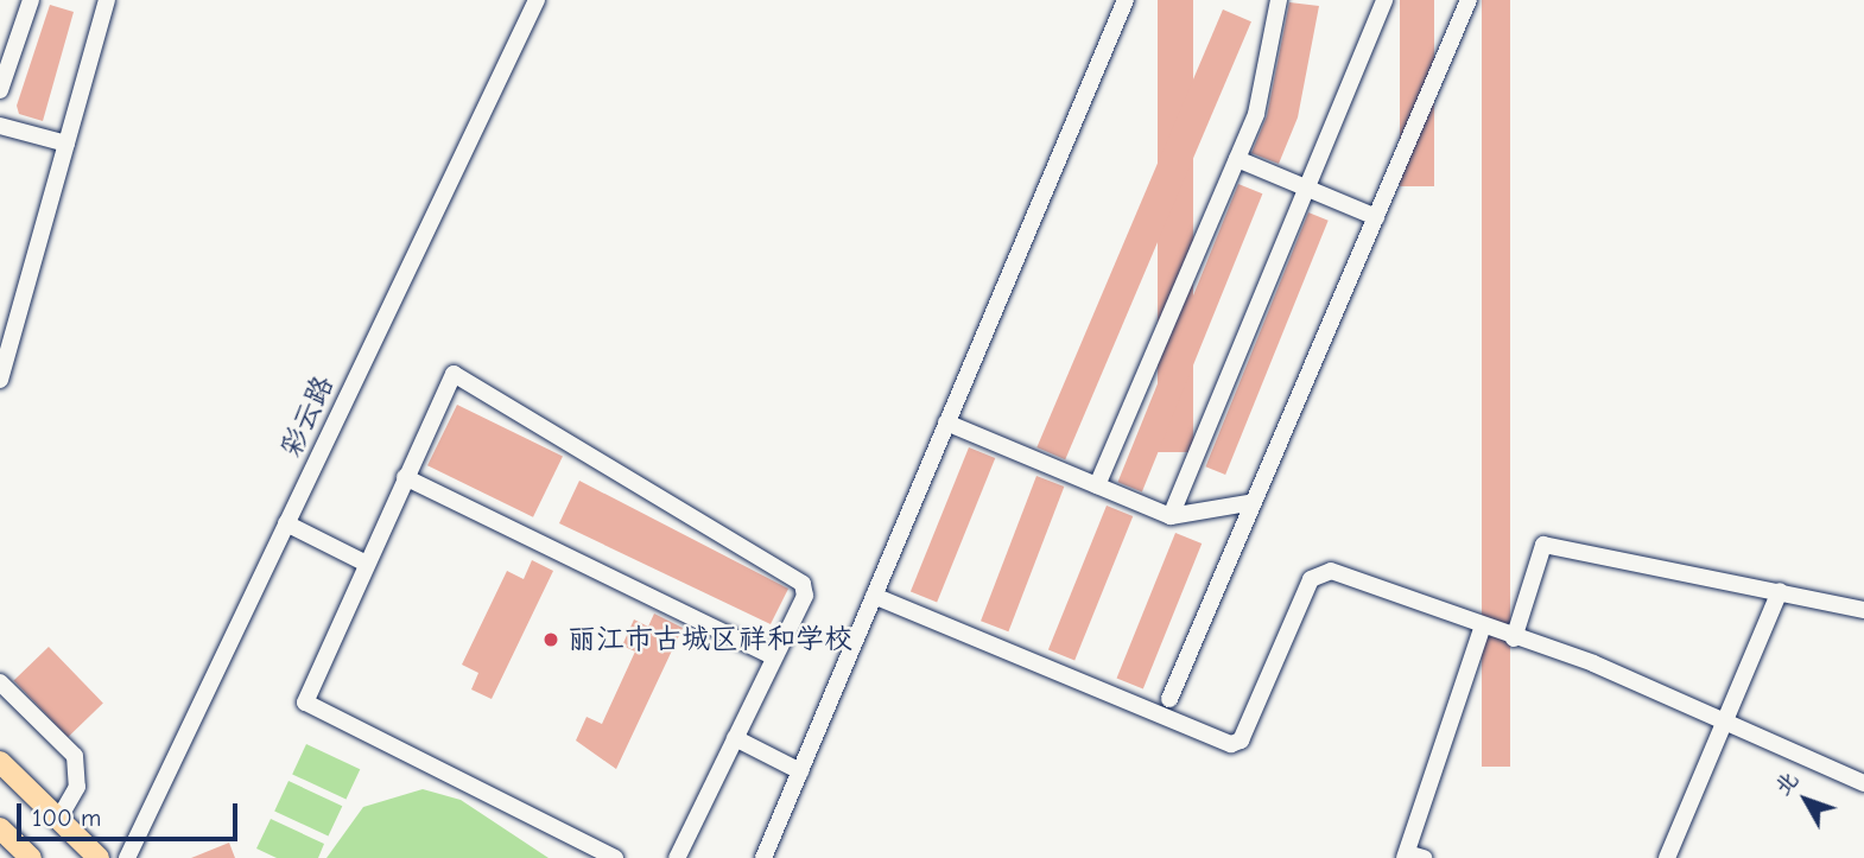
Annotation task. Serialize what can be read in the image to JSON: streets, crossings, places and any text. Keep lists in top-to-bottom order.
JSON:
{
  "streets": {
    "street": ["彩云路"]
  },
  "places": ["丽江市古城区祥和学校"],
  "scale_bar": "100 m",
  "north": "top left"
}
